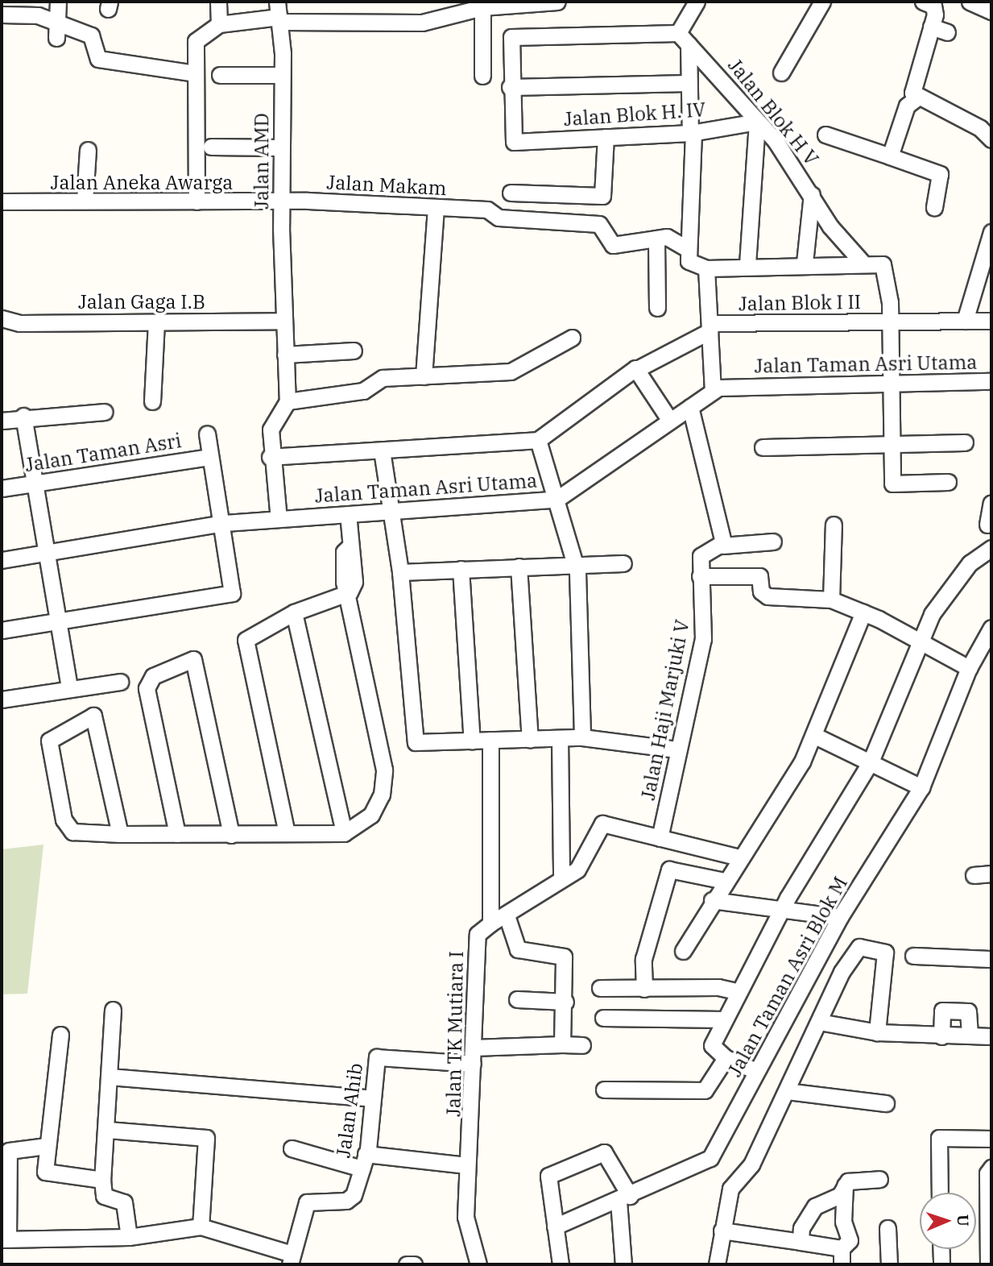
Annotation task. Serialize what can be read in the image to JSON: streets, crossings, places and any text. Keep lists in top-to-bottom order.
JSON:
{
  "streets": {
    "street": [
      "Jalan Blok H V",
      "Jalan Blok H. IV",
      "Jalan AMD",
      "Jalan Aneka Awarga",
      "Jalan Makam",
      "Jalan Gaga I.B",
      "Jalan Blok I II",
      "Jalan Taman Asri Utama",
      "Jalan Taman Asri",
      "Jalan Haji Marjuki V",
      "Jalan Taman Asri Blok M",
      "Jalan TK Mutiara I",
      "Jalan Ahib"
    ]
  },
  "crossings": [
    ["Jalan Blok H V", "Jalan Blok H. IV"],
    ["Jalan AMD", "Jalan Aneka Awarga"],
    ["Jalan AMD", "Jalan Makam"],
    ["Jalan AMD", "Jalan Gaga I.B"],
    ["Jalan Aneka Awarga", "Jalan Makam"],
    ["Jalan TK Mutiara I", "Jalan Ahib"]
  ],
  "north": "right"
}
